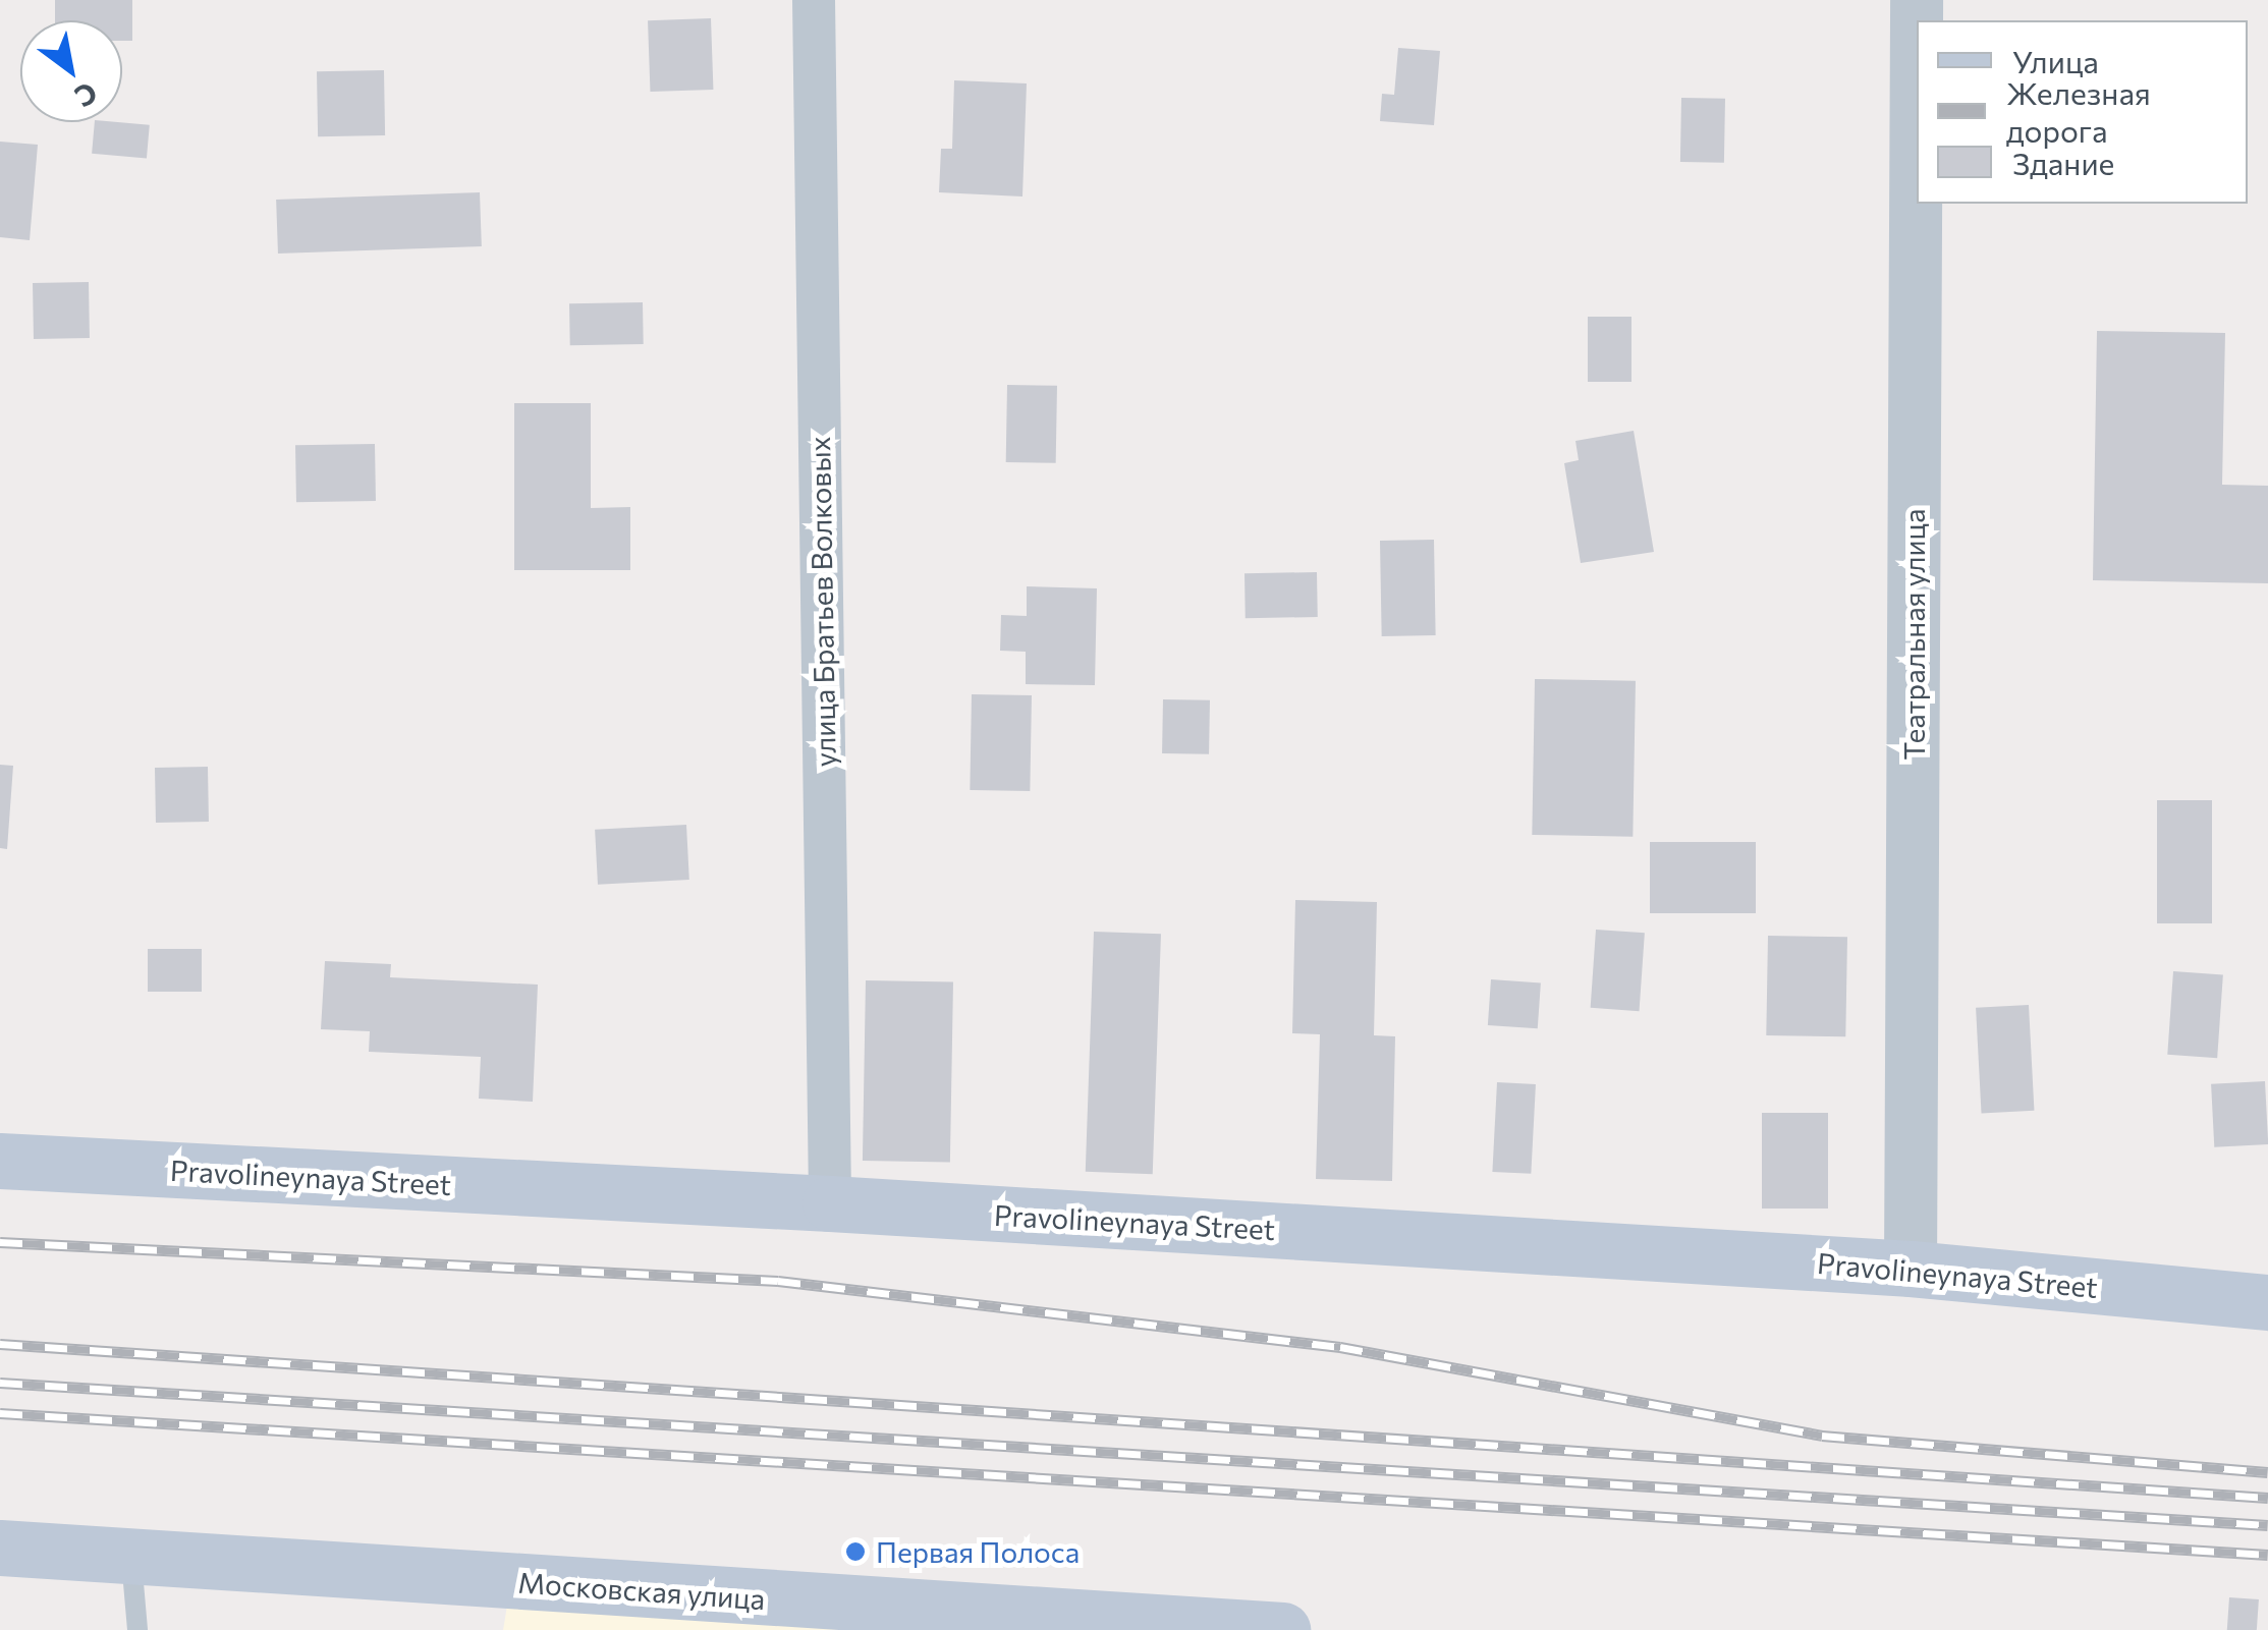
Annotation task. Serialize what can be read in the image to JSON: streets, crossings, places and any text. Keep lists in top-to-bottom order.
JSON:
{
  "streets": {
    "main road": ["Pravolineynaya Street", "Московская улица"],
    "street": ["улица Братьев Волковых", "Театральная улица"]
  },
  "crossings": [
    ["улица Братьев Волковых", "Pravolineynaya Street"],
    ["Театральная улица", "Pravolineynaya Street"]
  ],
  "places": ["Первая Полоса"],
  "legend": ["Улица", "Железная дорога", "Здание"],
  "north": "bottom right"
}
